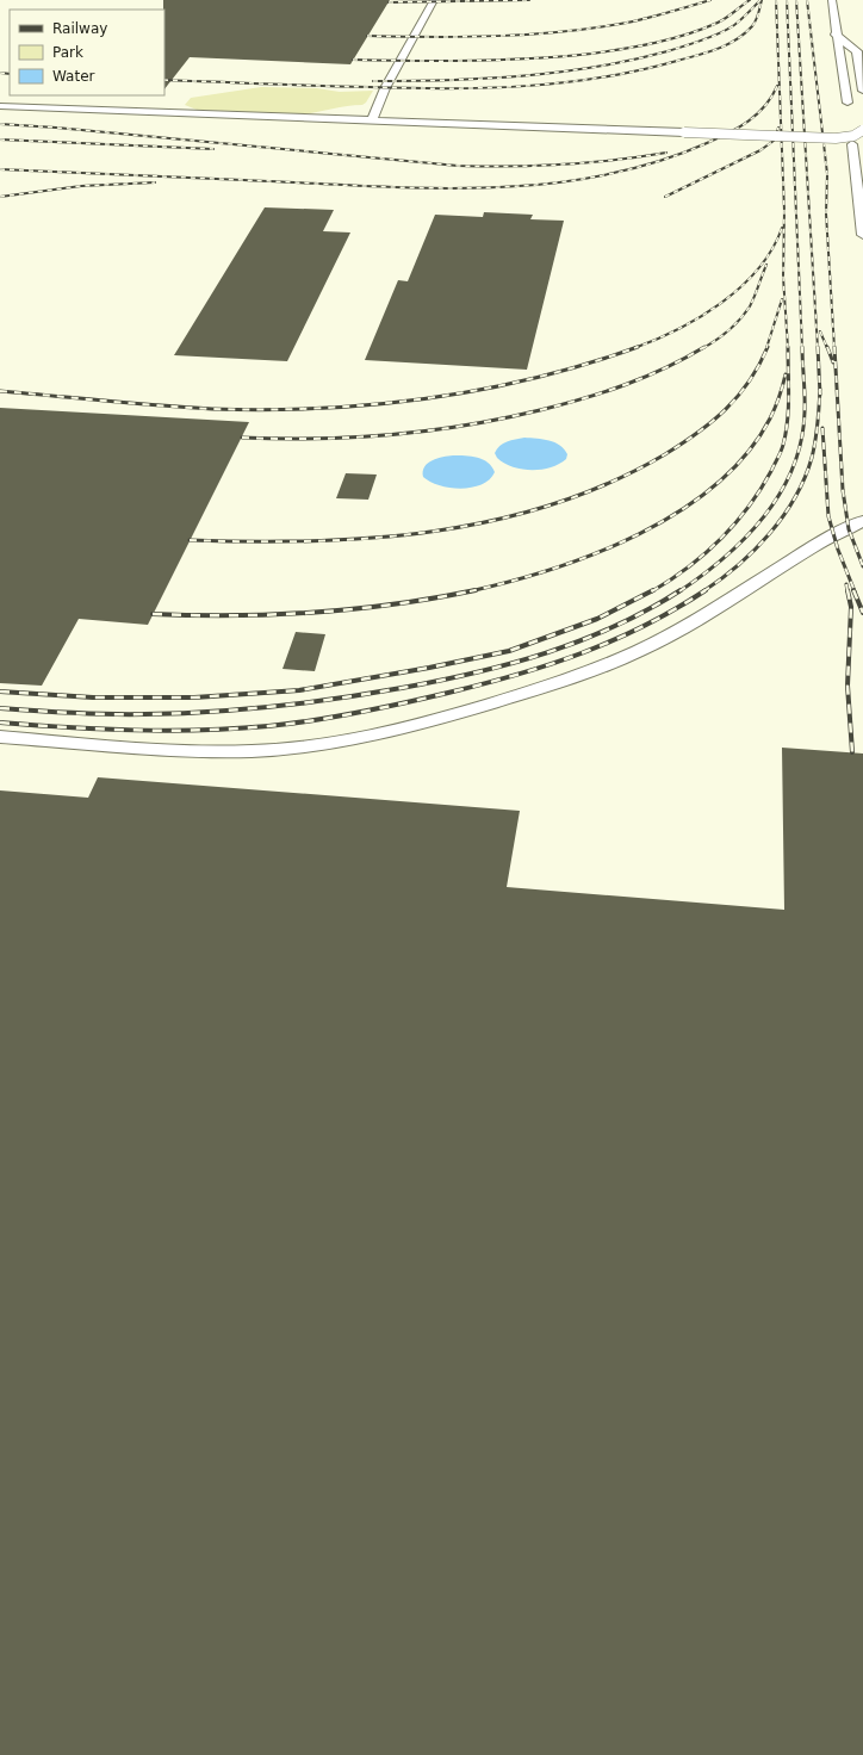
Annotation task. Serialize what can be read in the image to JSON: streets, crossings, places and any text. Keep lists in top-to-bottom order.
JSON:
{
  "legend": ["Railway", "Park", "Water"]
}
